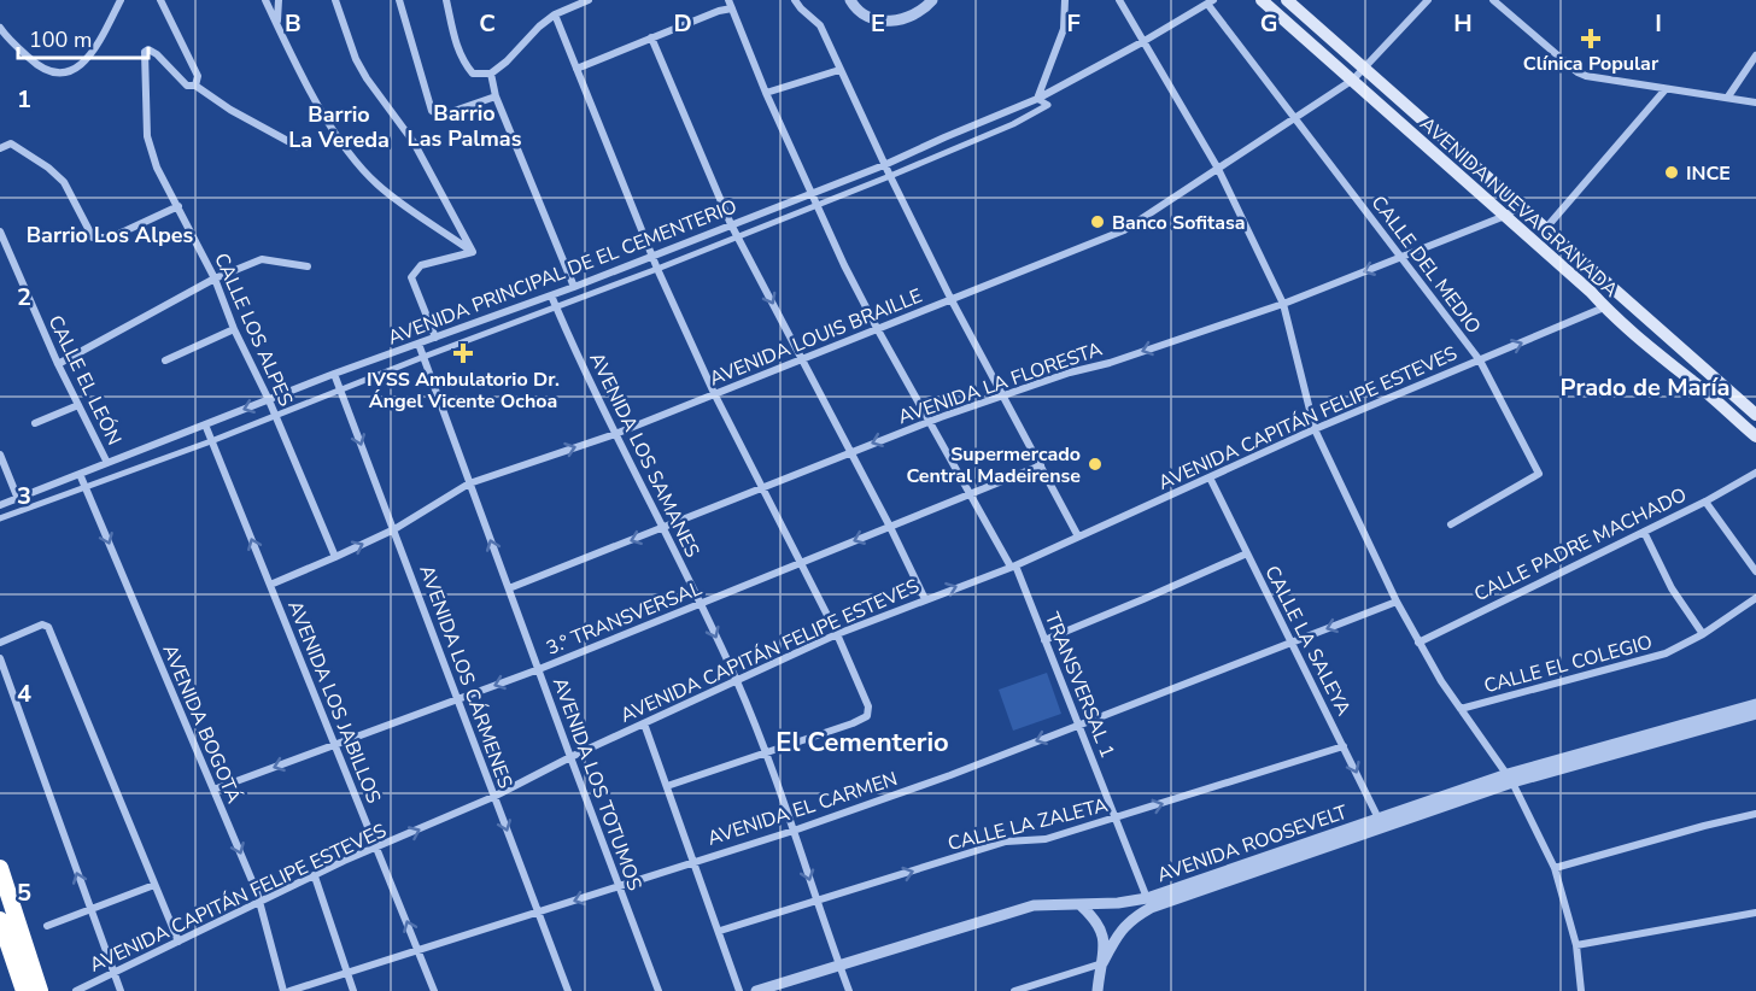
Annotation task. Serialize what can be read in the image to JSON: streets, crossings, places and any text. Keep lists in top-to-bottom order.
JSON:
{
  "streets": {
    "main road": ["AVENIDA NUEVA GRANADA"],
    "street": [
      "CALLE DEL MEDIO",
      "AVENIDA PRINCIPAL DE EL CEMENTERIO",
      "CALLE LOS ALPES",
      "AVENIDA LOUIS BRAILLE",
      "CALLE EL LEÓN",
      "AVENIDA LA FLORESTA",
      "AVENIDA CAPITÁN FELIPE ESTEVES",
      "AVENIDA LOS SAMANES",
      "CALLE PADRE MACHADO",
      "3.° TRANSVERSAL",
      "CALLE LA SALEYA",
      "CALLE EL COLEGIO",
      "AVENIDA LOS CÁRMENES",
      "TRANSVERSAL 1",
      "AVENIDA LOS JABILLOS",
      "AVENIDA BOGOTÁ",
      "AVENIDA LOS TOTUMOS",
      "AVENIDA EL CARMEN",
      "CALLE LA ZALETA",
      "AVENIDA ROOSEVELT"
    ]
  },
  "crossings": [
    ["AVENIDA NUEVA GRANADA", "AVENIDA LOUIS BRAILLE"],
    ["AVENIDA NUEVA GRANADA", "AVENIDA LA FLORESTA"],
    ["AVENIDA NUEVA GRANADA", "AVENIDA CAPITÁN FELIPE ESTEVES"],
    ["CALLE DEL MEDIO", "AVENIDA PRINCIPAL DE EL CEMENTERIO"],
    ["CALLE DEL MEDIO", "AVENIDA LOUIS BRAILLE"],
    ["CALLE DEL MEDIO", "AVENIDA LA FLORESTA"],
    ["CALLE DEL MEDIO", "AVENIDA CAPITÁN FELIPE ESTEVES"],
    ["AVENIDA PRINCIPAL DE EL CEMENTERIO", "CALLE LOS ALPES"],
    ["AVENIDA PRINCIPAL DE EL CEMENTERIO", "CALLE EL LEÓN"],
    ["AVENIDA PRINCIPAL DE EL CEMENTERIO", "AVENIDA LOS SAMANES"],
    ["AVENIDA PRINCIPAL DE EL CEMENTERIO", "AVENIDA LOS CÁRMENES"],
    ["AVENIDA PRINCIPAL DE EL CEMENTERIO", "TRANSVERSAL 1"],
    ["AVENIDA PRINCIPAL DE EL CEMENTERIO", "AVENIDA LOS JABILLOS"],
    ["AVENIDA PRINCIPAL DE EL CEMENTERIO", "AVENIDA BOGOTÁ"],
    ["AVENIDA PRINCIPAL DE EL CEMENTERIO", "AVENIDA LOS TOTUMOS"],
    ["CALLE LOS ALPES", "AVENIDA LOUIS BRAILLE"],
    ["AVENIDA LOUIS BRAILLE", "AVENIDA LOS SAMANES"],
    ["AVENIDA LOUIS BRAILLE", "AVENIDA LOS CÁRMENES"],
    ["AVENIDA LOUIS BRAILLE", "TRANSVERSAL 1"],
    ["AVENIDA LOUIS BRAILLE", "AVENIDA LOS JABILLOS"],
    ["AVENIDA LOUIS BRAILLE", "AVENIDA LOS TOTUMOS"],
    ["AVENIDA LA FLORESTA", "AVENIDA LOS SAMANES"],
    ["AVENIDA LA FLORESTA", "TRANSVERSAL 1"],
    ["AVENIDA LA FLORESTA", "AVENIDA LOS TOTUMOS"],
    ["AVENIDA CAPITÁN FELIPE ESTEVES", "AVENIDA LOS SAMANES"],
    ["AVENIDA CAPITÁN FELIPE ESTEVES", "CALLE LA SALEYA"],
    ["AVENIDA CAPITÁN FELIPE ESTEVES", "AVENIDA LOS CÁRMENES"],
    ["AVENIDA CAPITÁN FELIPE ESTEVES", "TRANSVERSAL 1"],
    ["AVENIDA CAPITÁN FELIPE ESTEVES", "AVENIDA LOS JABILLOS"],
    ["AVENIDA CAPITÁN FELIPE ESTEVES", "AVENIDA BOGOTÁ"],
    ["AVENIDA CAPITÁN FELIPE ESTEVES", "AVENIDA LOS TOTUMOS"],
    ["AVENIDA LOS SAMANES", "3.° TRANSVERSAL"],
    ["AVENIDA LOS SAMANES", "AVENIDA EL CARMEN"],
    ["AVENIDA LOS SAMANES", "CALLE LA ZALETA"],
    ["AVENIDA LOS SAMANES", "AVENIDA ROOSEVELT"],
    ["3.° TRANSVERSAL", "AVENIDA LOS CÁRMENES"],
    ["3.° TRANSVERSAL", "TRANSVERSAL 1"],
    ["3.° TRANSVERSAL", "AVENIDA LOS JABILLOS"],
    ["3.° TRANSVERSAL", "AVENIDA BOGOTÁ"],
    ["3.° TRANSVERSAL", "AVENIDA LOS TOTUMOS"],
    ["CALLE LA SALEYA", "AVENIDA EL CARMEN"],
    ["CALLE LA SALEYA", "CALLE LA ZALETA"],
    ["CALLE LA SALEYA", "AVENIDA ROOSEVELT"],
    ["AVENIDA LOS CÁRMENES", "AVENIDA EL CARMEN"],
    ["TRANSVERSAL 1", "AVENIDA EL CARMEN"],
    ["TRANSVERSAL 1", "CALLE LA ZALETA"],
    ["TRANSVERSAL 1", "AVENIDA ROOSEVELT"],
    ["AVENIDA LOS JABILLOS", "AVENIDA EL CARMEN"],
    ["AVENIDA LOS TOTUMOS", "AVENIDA EL CARMEN"]
  ],
  "one_way": [
    "AVENIDA LA FLORESTA",
    "AVENIDA LOS CÁRMENES",
    "AVENIDA LOS JABILLOS",
    "AVENIDA BOGOTÁ",
    "AVENIDA EL CARMEN",
    "CALLE LA ZALETA"
  ],
  "districts": [
    "Barrio Las Palmas",
    "Barrio La Vereda",
    "Barrio Los Alpes",
    "Prado de María",
    "El Cementerio"
  ],
  "places": {
    "health": ["Clínica Popular", "IVSS Ambulatorio Dr. Ángel Vicente Ochoa"],
    "other": ["INCE", "Banco Sofitasa", "Supermercado Central Madeirense"]
  },
  "scale_bar": "100 m",
  "grid": {
    "columns": [
      "B",
      "C",
      "D",
      "E",
      "F",
      "G",
      "H",
      "I"
    ],
    "rows": [
      "1",
      "2",
      "3",
      "4",
      "5"
    ]
  }
}
